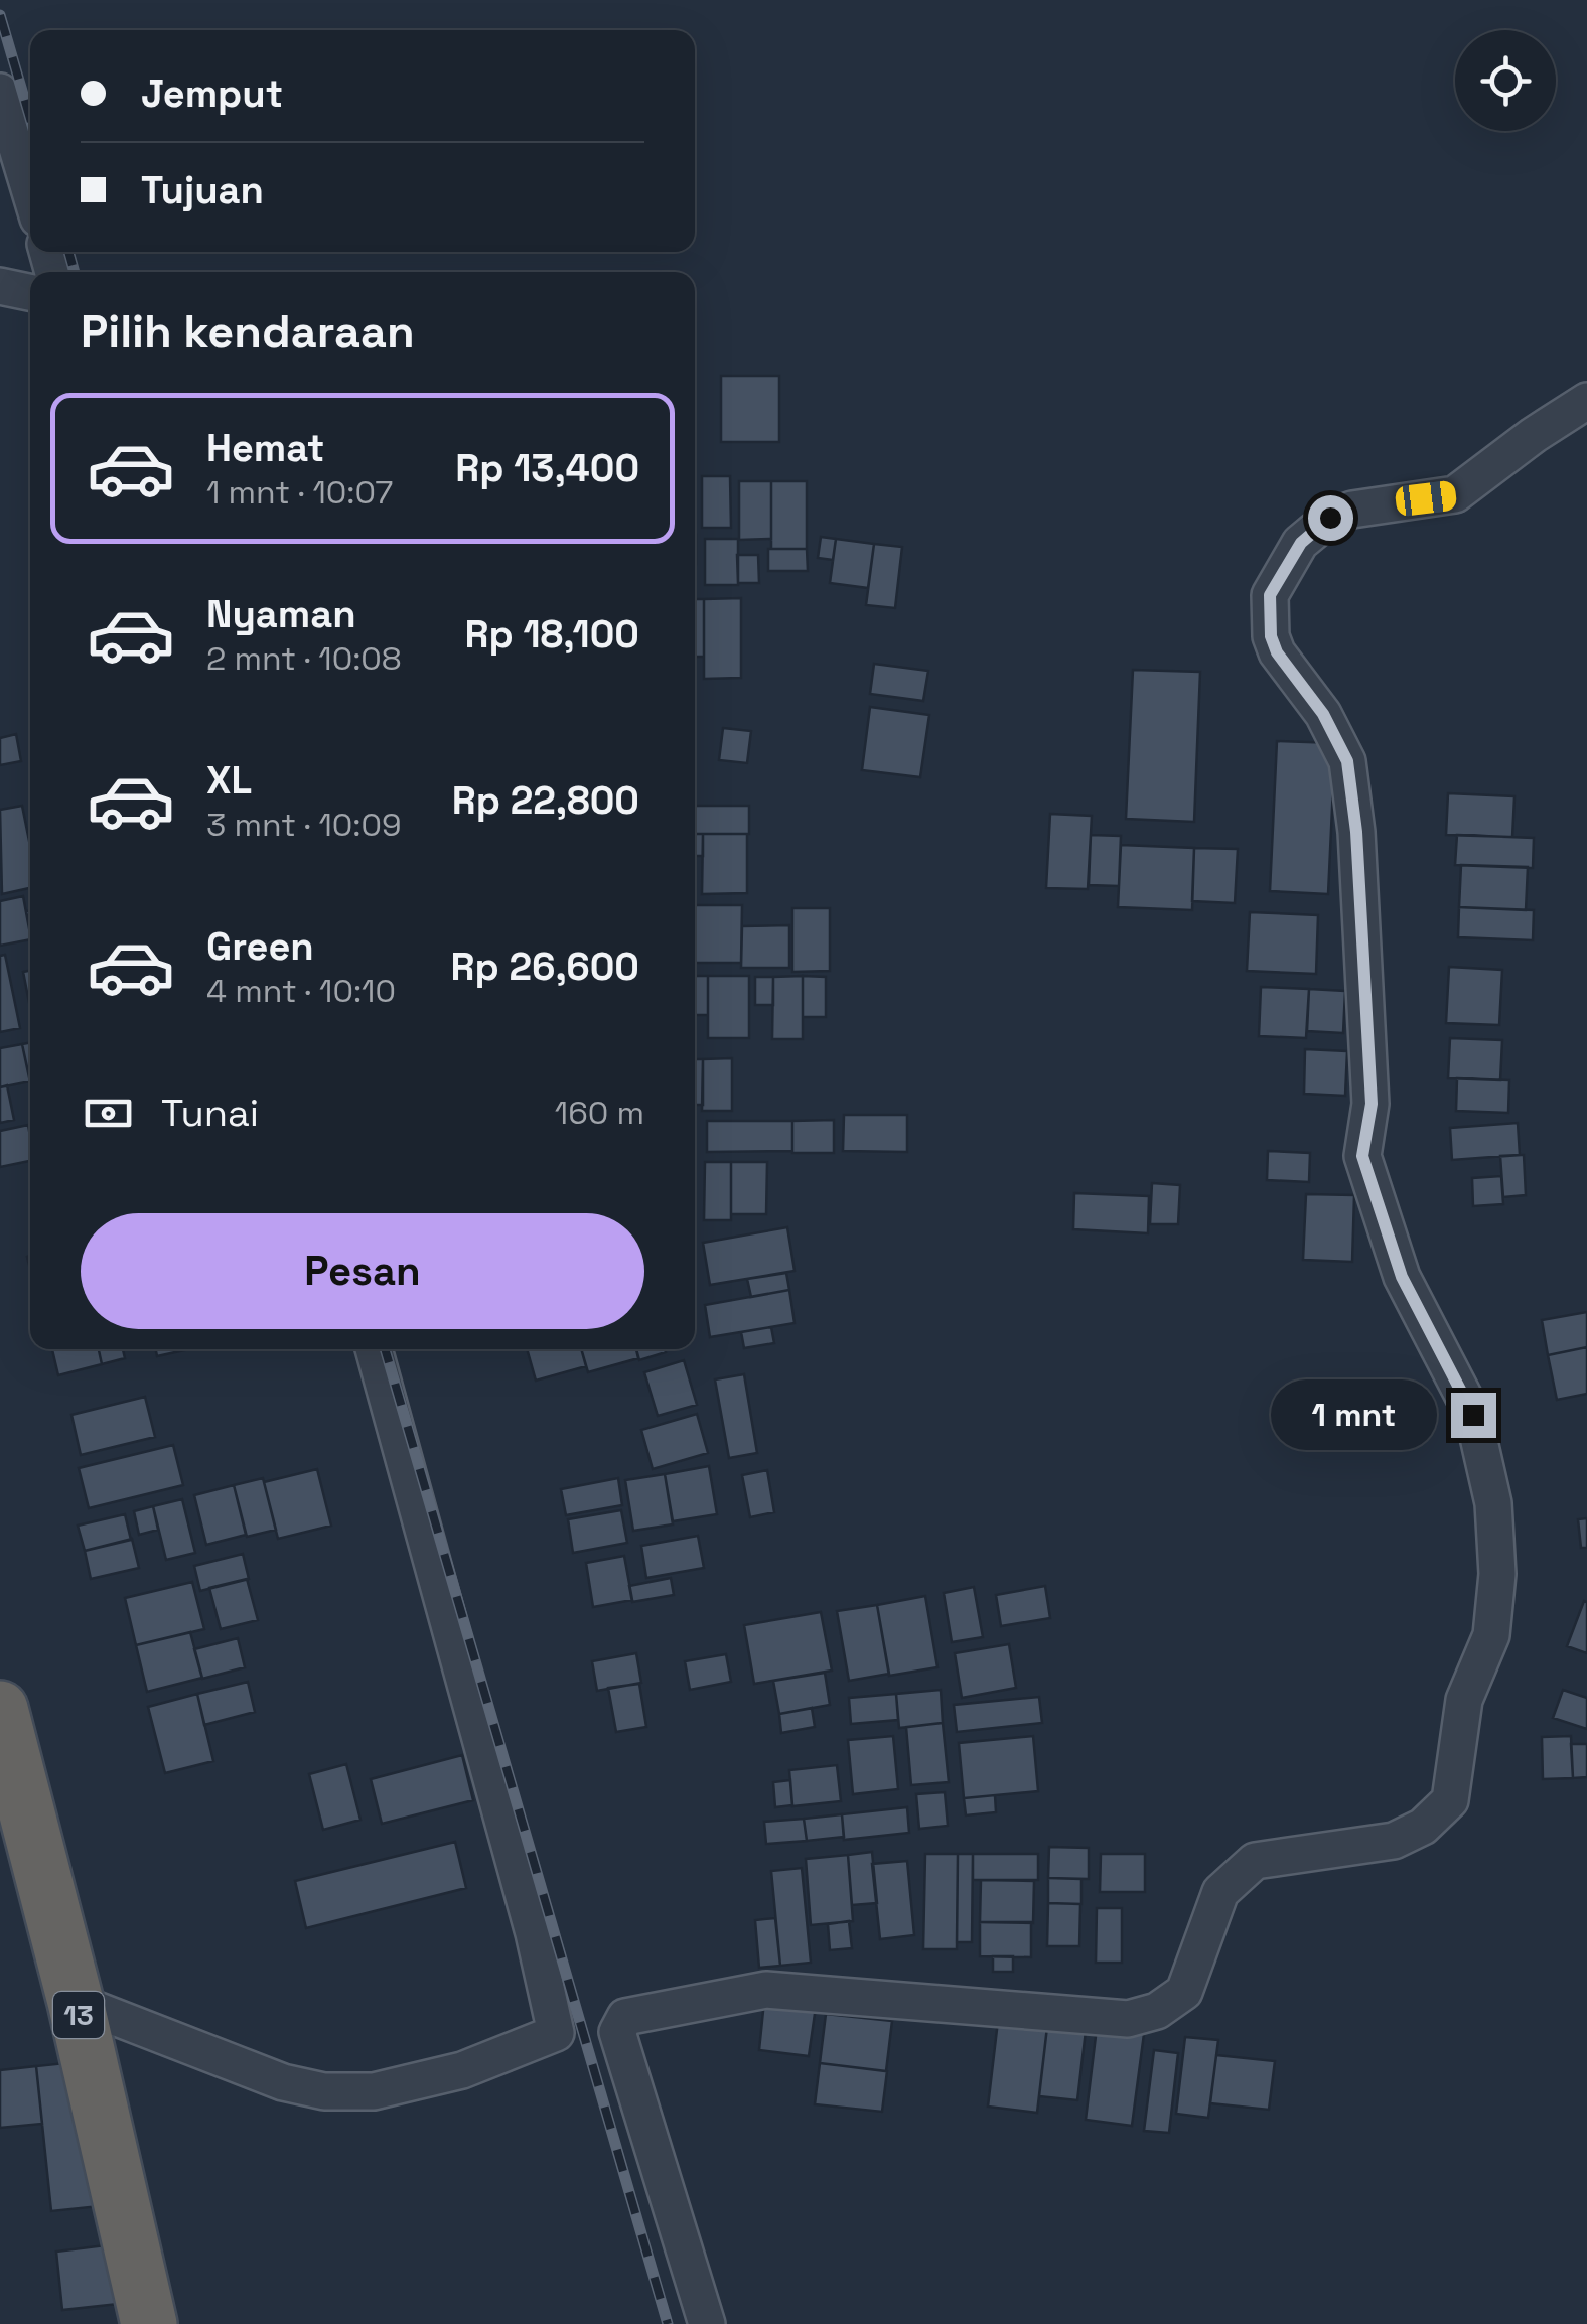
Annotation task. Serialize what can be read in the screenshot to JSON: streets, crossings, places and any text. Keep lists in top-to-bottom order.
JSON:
{
  "streets": {
    "highway": ["13"]
  },
  "page": {
    "banner": ["Jemput", "Tujuan"],
    "heading": "Pilih kendaraan",
    "list": [
      {
        "name": "Hemat",
        "note": "1 mnt · 10:07",
        "value": "Rp 13,400"
      },
      {
        "name": "Nyaman",
        "note": "2 mnt · 10:08",
        "value": "Rp 18,100"
      },
      {
        "name": "XL",
        "note": "3 mnt · 10:09",
        "value": "Rp 22,800"
      },
      {
        "name": "Green",
        "note": "4 mnt · 10:10",
        "value": "Rp 26,600"
      }
    ],
    "pay": ["Tunai", "160 m"],
    "buttons": "Pesan",
    "bubble": "1 mnt"
  }
}
